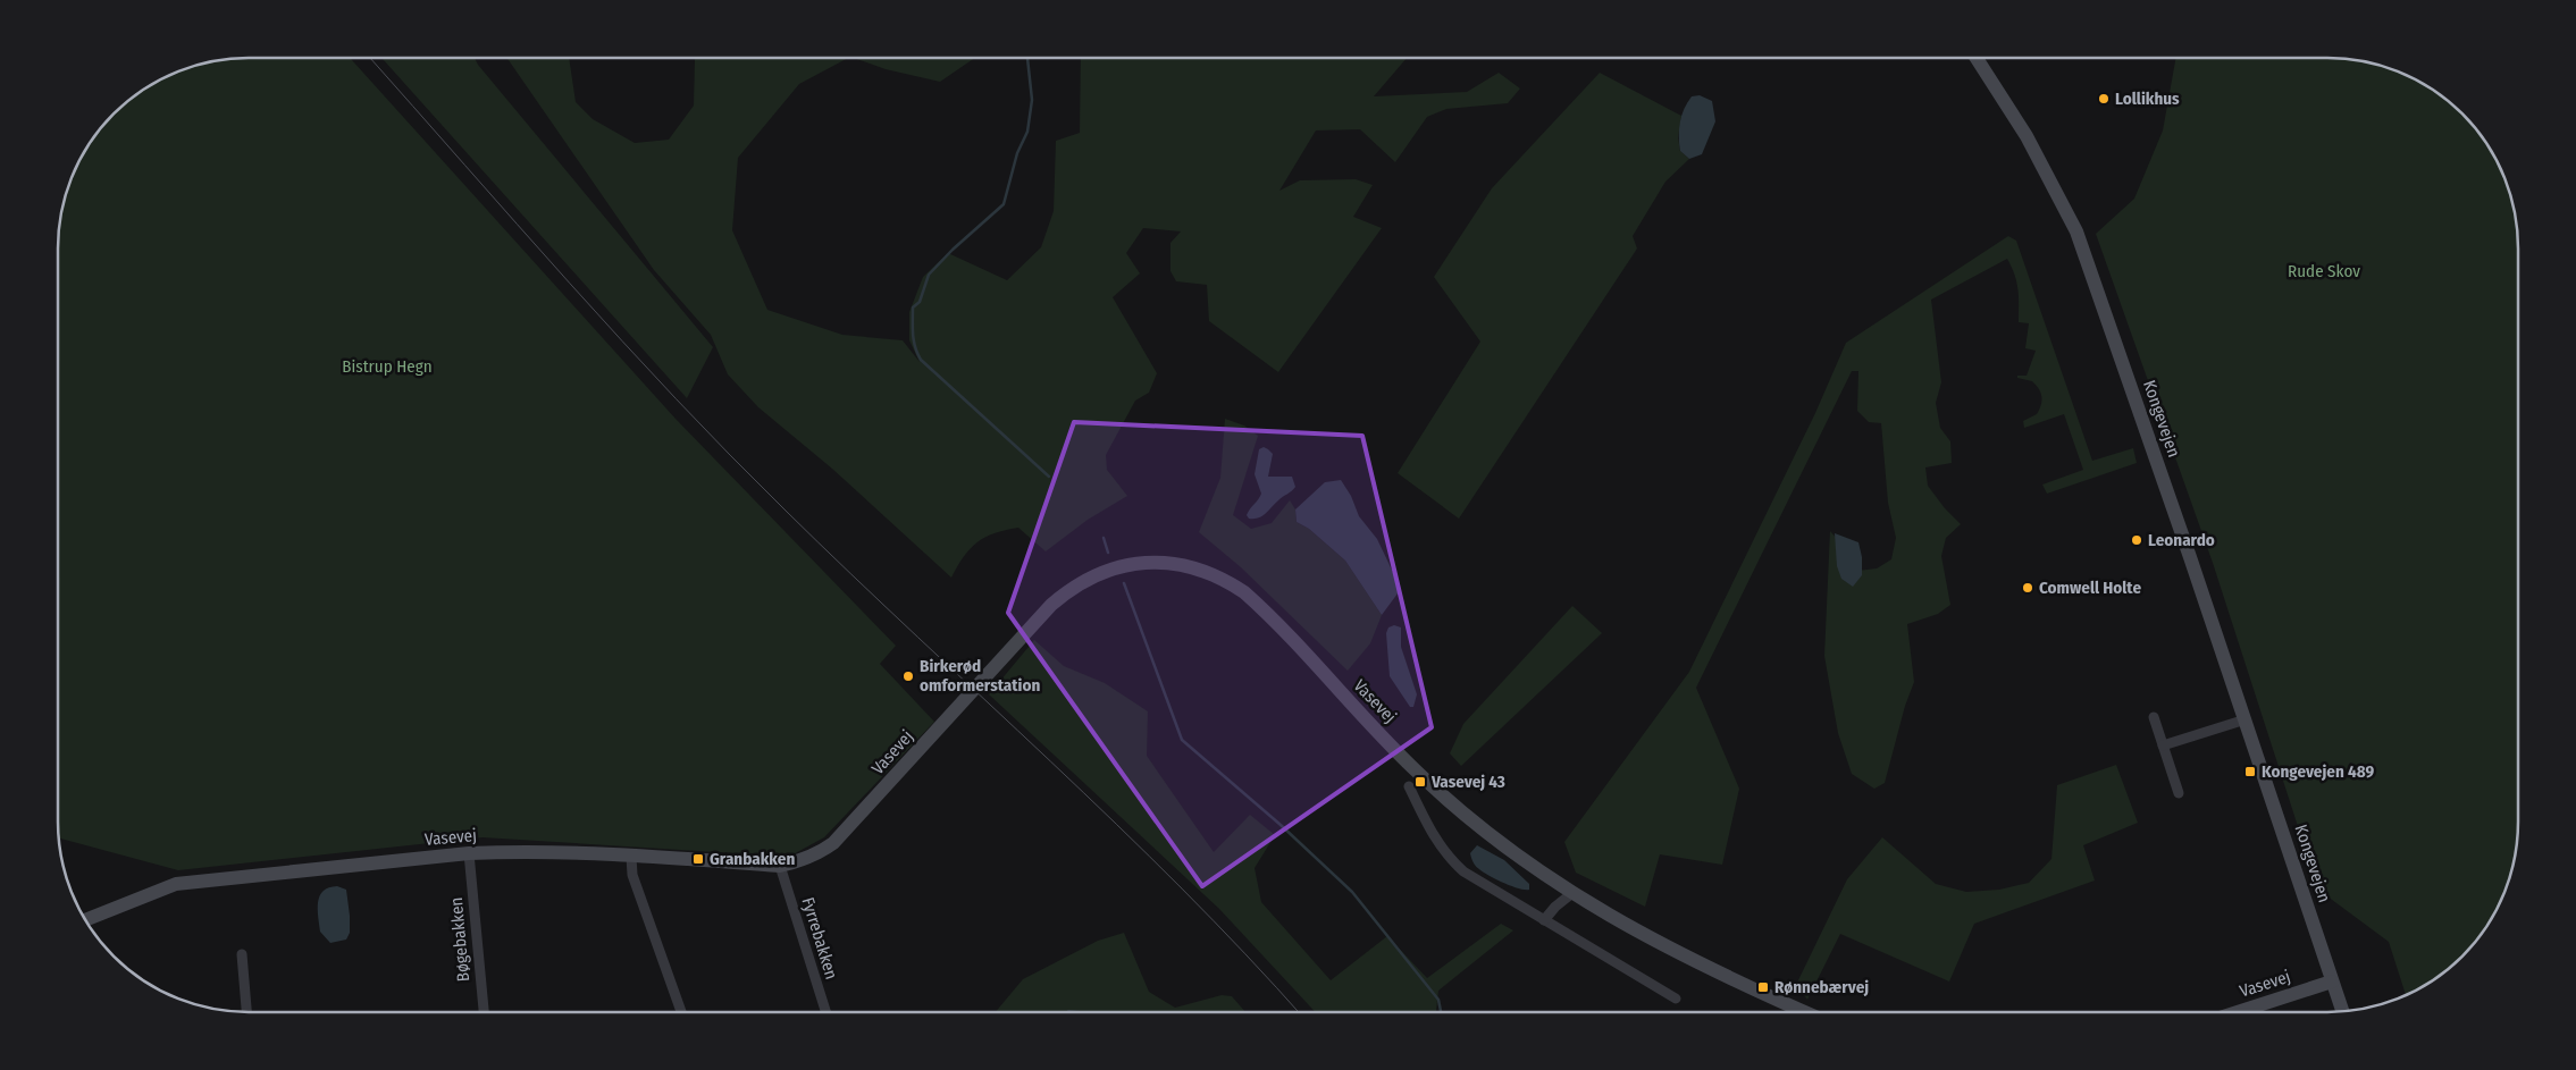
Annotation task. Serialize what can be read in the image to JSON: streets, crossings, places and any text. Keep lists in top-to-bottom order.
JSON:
{
  "streets": {
    "street": [
      "Kongevejen",
      "Vasevej",
      "Fyrrebakken",
      "Bøgebakken"
    ]
  },
  "crossings": [
    ["Kongevejen", "Vasevej"],
    ["Vasevej", "Fyrrebakken"],
    ["Vasevej", "Bøgebakken"]
  ],
  "parks": ["Rude Skov", "Bistrup Hegn"],
  "places": {
    "other": [
      "Lollikhus",
      "Leonardo",
      "Comwell Holte",
      "Birkerød omformerstation"
    ],
    "transit": [
      "Kongevejen 489",
      "Vasevej 43",
      "Granbakken",
      "Rønnebærvej"
    ]
  }
}
